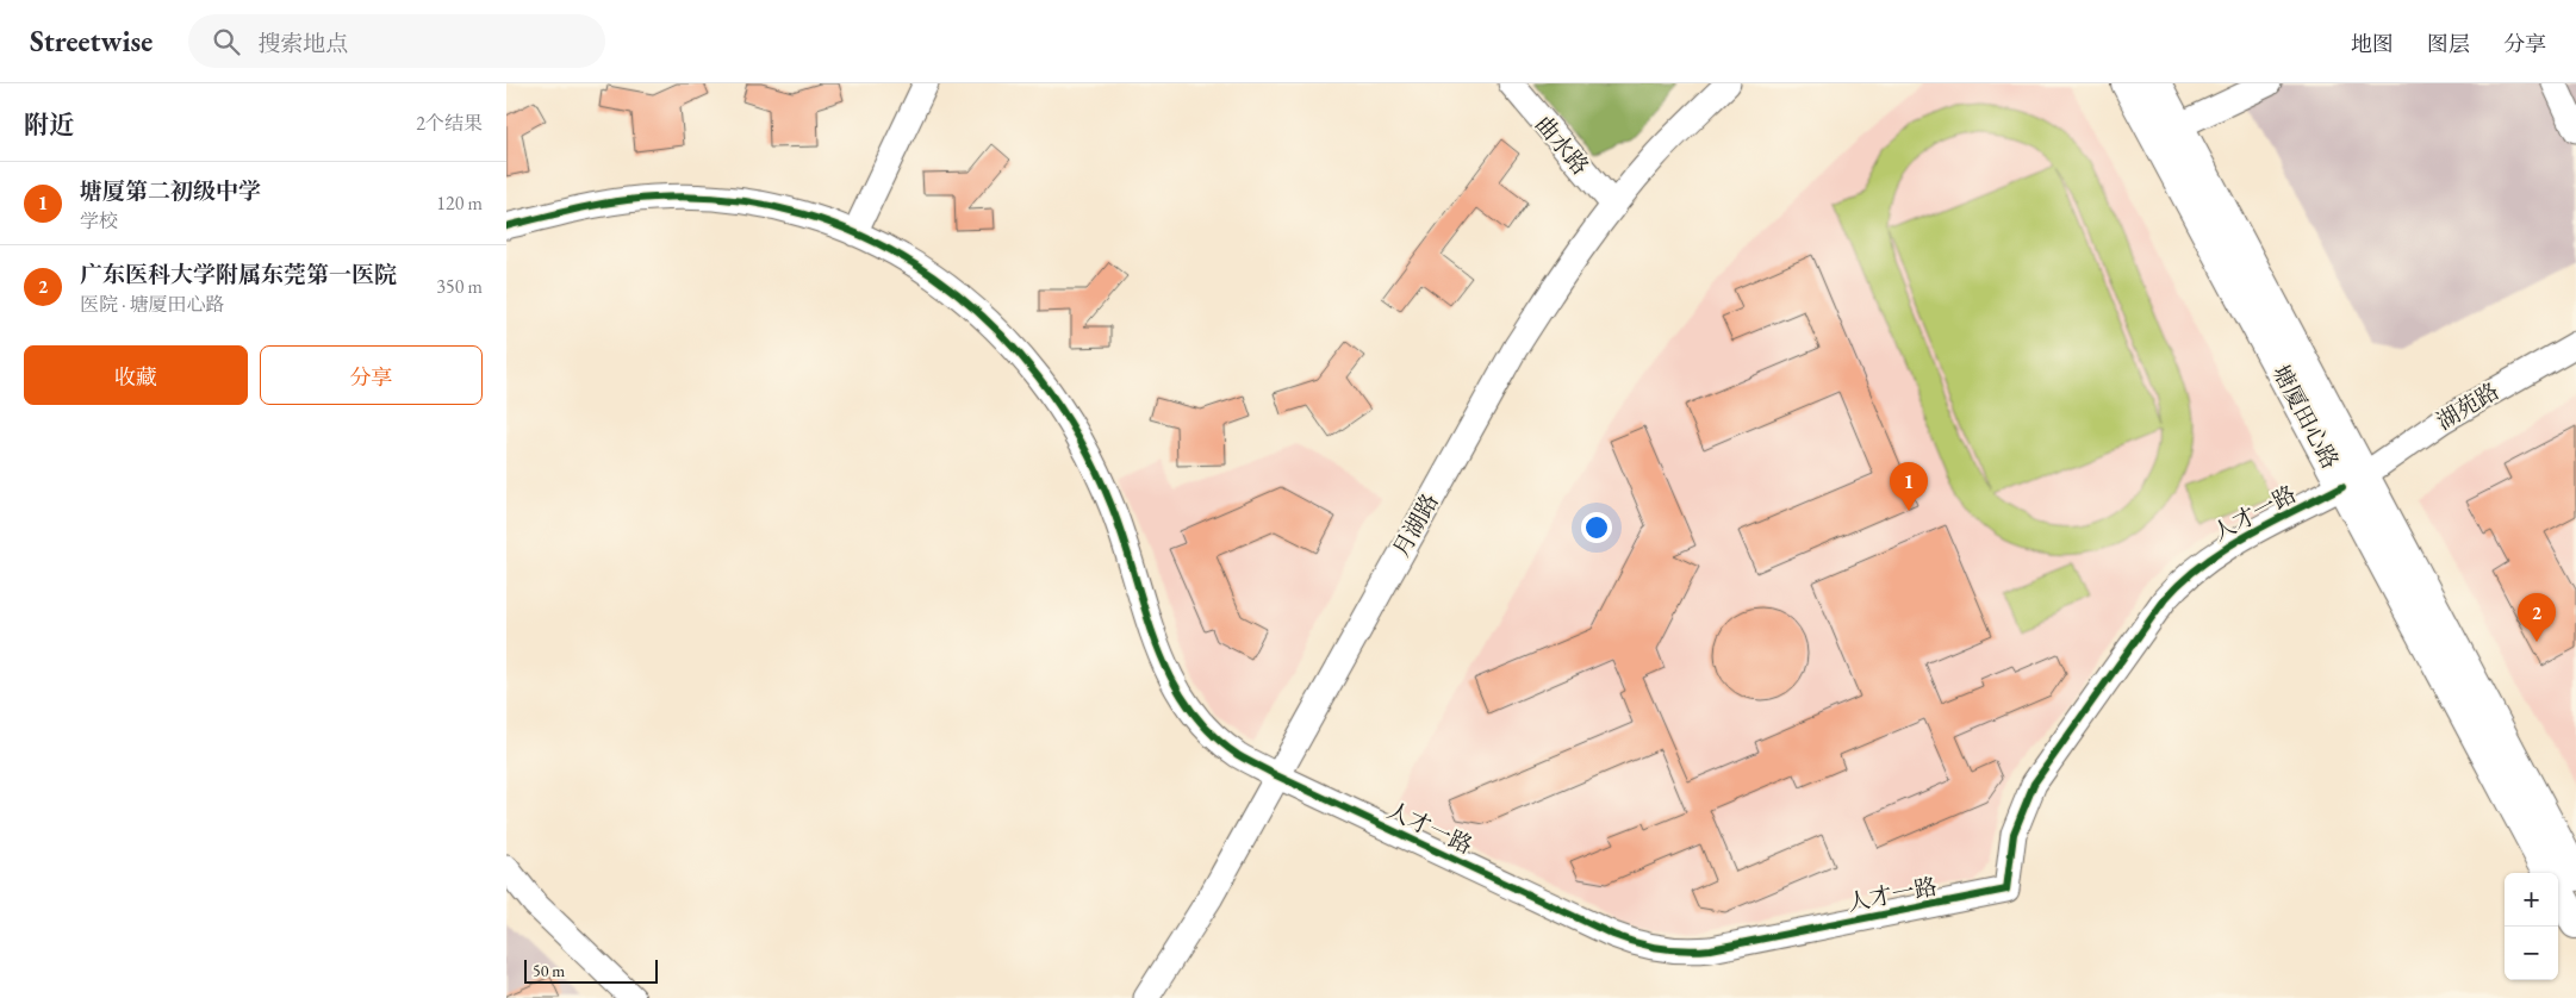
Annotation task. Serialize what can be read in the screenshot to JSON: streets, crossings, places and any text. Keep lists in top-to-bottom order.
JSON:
{
  "streets": {
    "main road": ["塘厦田心路"],
    "street": [
      "曲水路",
      "湖苑路",
      "人才一路",
      "月湖路"
    ]
  },
  "crossings": [
    ["曲水路", "月湖路"],
    ["湖苑路", "塘厦田心路"],
    ["湖苑路", "人才一路"],
    ["塘厦田心路", "人才一路"],
    ["人才一路", "月湖路"]
  ],
  "scale_bar": "50 m",
  "page": {
    "header": "Streetwise",
    "search": "搜索地点",
    "nav": ["地图", "图层", "分享"],
    "heading": ["附近", "2个结果"],
    "list": [
      {
        "mark": "1",
        "name": "塘厦第二初级中学",
        "note": "学校",
        "value": "120 m"
      },
      {
        "mark": "2",
        "name": "广东医科大学附属东莞第一医院",
        "note": "医院 · 塘厦田心路",
        "value": "350 m"
      }
    ],
    "buttons": ["收藏", "分享"],
    "pins": ["1", "2"],
    "map_buttons": ["+", "−"],
    "scale": "50 m"
  }
}
